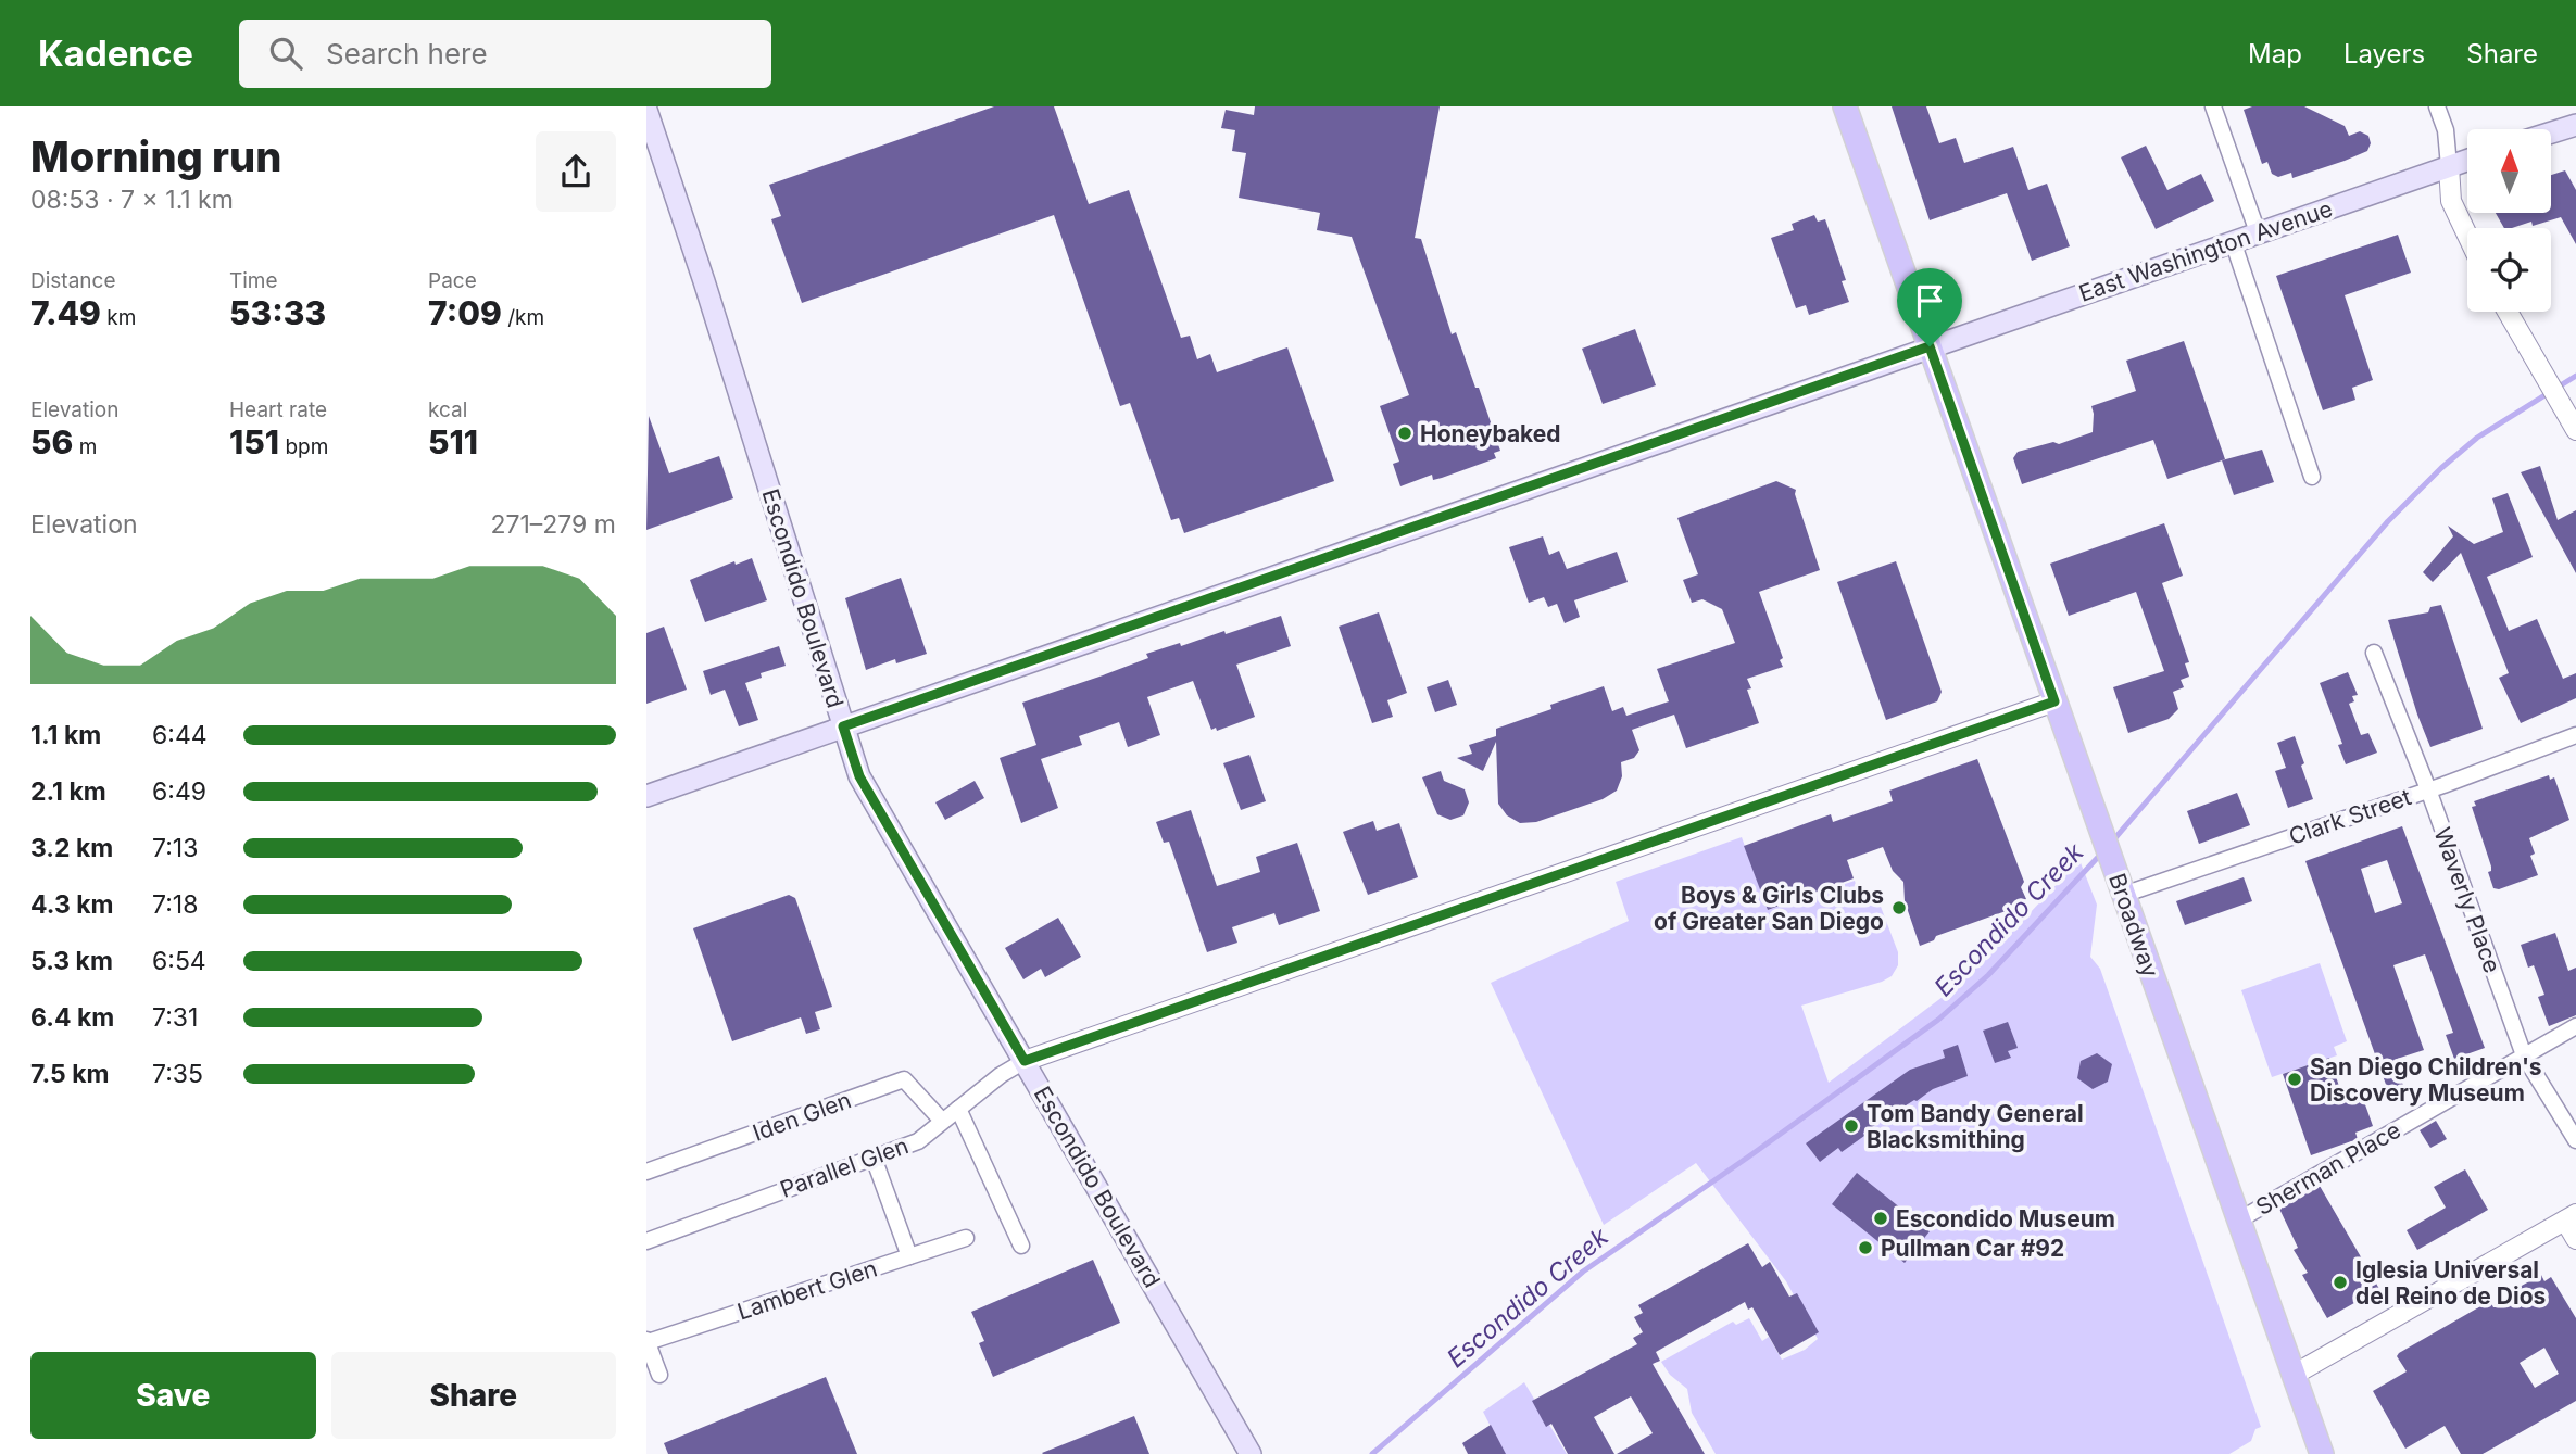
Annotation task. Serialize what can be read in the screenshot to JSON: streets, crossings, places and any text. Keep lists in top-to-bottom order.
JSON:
{
  "streets": {
    "main road": ["East Washington Avenue", "Escondido Boulevard", "Broadway"],
    "street": [
      "Clark Street",
      "Waverly Place",
      "Iden Glen",
      "Parallel Glen",
      "Sherman Place",
      "Lambert Glen"
    ]
  },
  "crossings": [
    ["East Washington Avenue", "Escondido Boulevard"],
    ["East Washington Avenue", "Broadway"],
    ["Escondido Boulevard", "Parallel Glen"],
    ["Clark Street", "Waverly Place"],
    ["Clark Street", "Broadway"],
    ["Waverly Place", "Sherman Place"],
    ["Broadway", "Sherman Place"],
    ["Iden Glen", "Parallel Glen"]
  ],
  "water": ["Escondido Creek"],
  "places": [
    "Honeybaked",
    "Boys & Girls Clubs of Greater San Diego",
    "San Diego Children's Discovery Museum",
    "Tom Bandy General Blacksmithing",
    "Escondido Museum",
    "Pullman Car #92",
    "Iglesia Universal del Reino de Dios"
  ],
  "north": "top",
  "page": {
    "header": "Kadence",
    "search": "Search here",
    "nav": ["Map", "Layers", "Share"],
    "heading": ["Morning run", "08:53 · 7 × 1.1 km"],
    "stats": [
      ["Distance", "7.49 km"],
      ["Time", "53:33"],
      ["Pace", "7:09 /km"],
      ["Elevation", "56 m"],
      ["Heart rate", "151 bpm"],
      ["kcal", "511"]
    ],
    "chart": ["Elevation", "271–279 m"],
    "list": [
      {
        "name": "1.1 km",
        "note": "6:44"
      },
      {
        "name": "2.1 km",
        "note": "6:49"
      },
      {
        "name": "3.2 km",
        "note": "7:13"
      },
      {
        "name": "4.3 km",
        "note": "7:18"
      },
      {
        "name": "5.3 km",
        "note": "6:54"
      },
      {
        "name": "6.4 km",
        "note": "7:31"
      },
      {
        "name": "7.5 km",
        "note": "7:35"
      }
    ],
    "buttons": ["Save", "Share"]
  }
}
